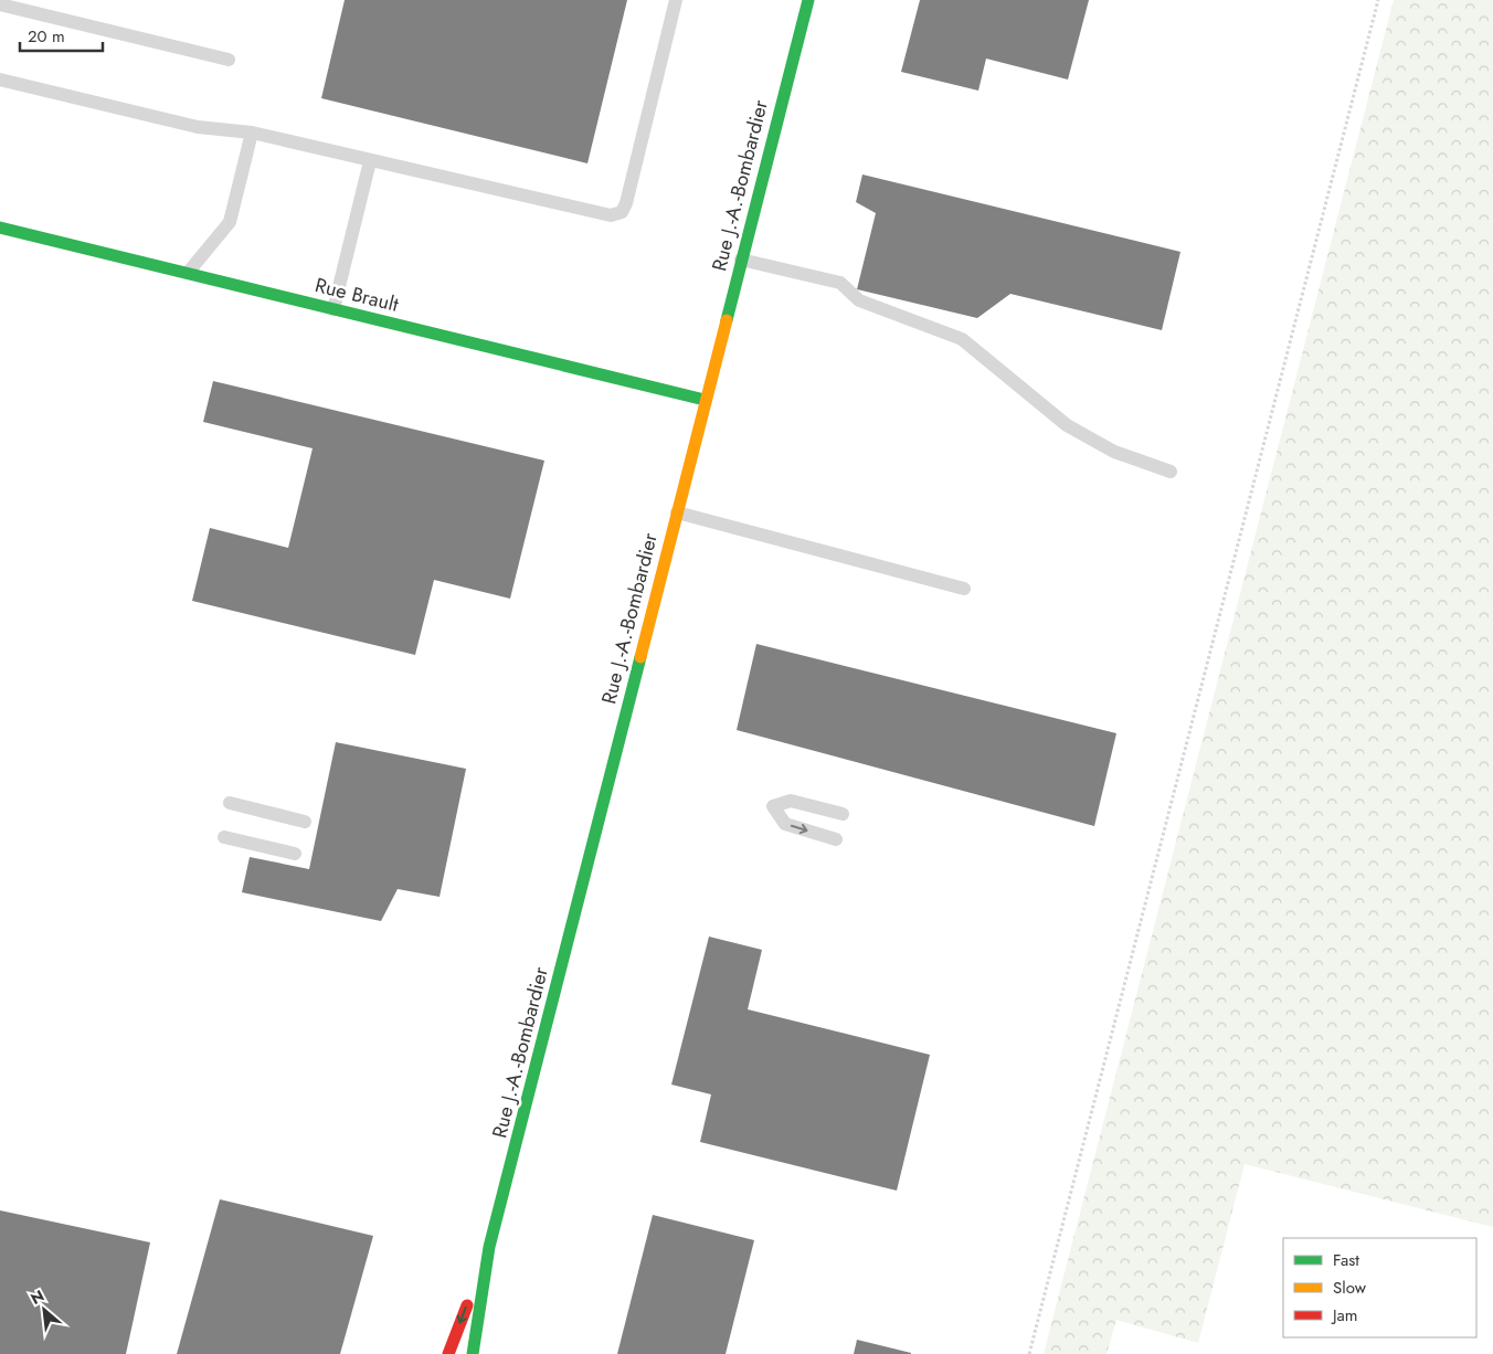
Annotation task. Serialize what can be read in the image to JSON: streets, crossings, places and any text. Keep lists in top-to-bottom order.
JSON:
{
  "streets": {
    "street": ["Rue J.-A.-Bombardier", "Rue Brault"]
  },
  "crossings": [
    ["Rue J.-A.-Bombardier", "Rue Brault"]
  ],
  "legend": ["Fast", "Slow", "Jam"],
  "scale_bar": "20 m",
  "north": "top left"
}
